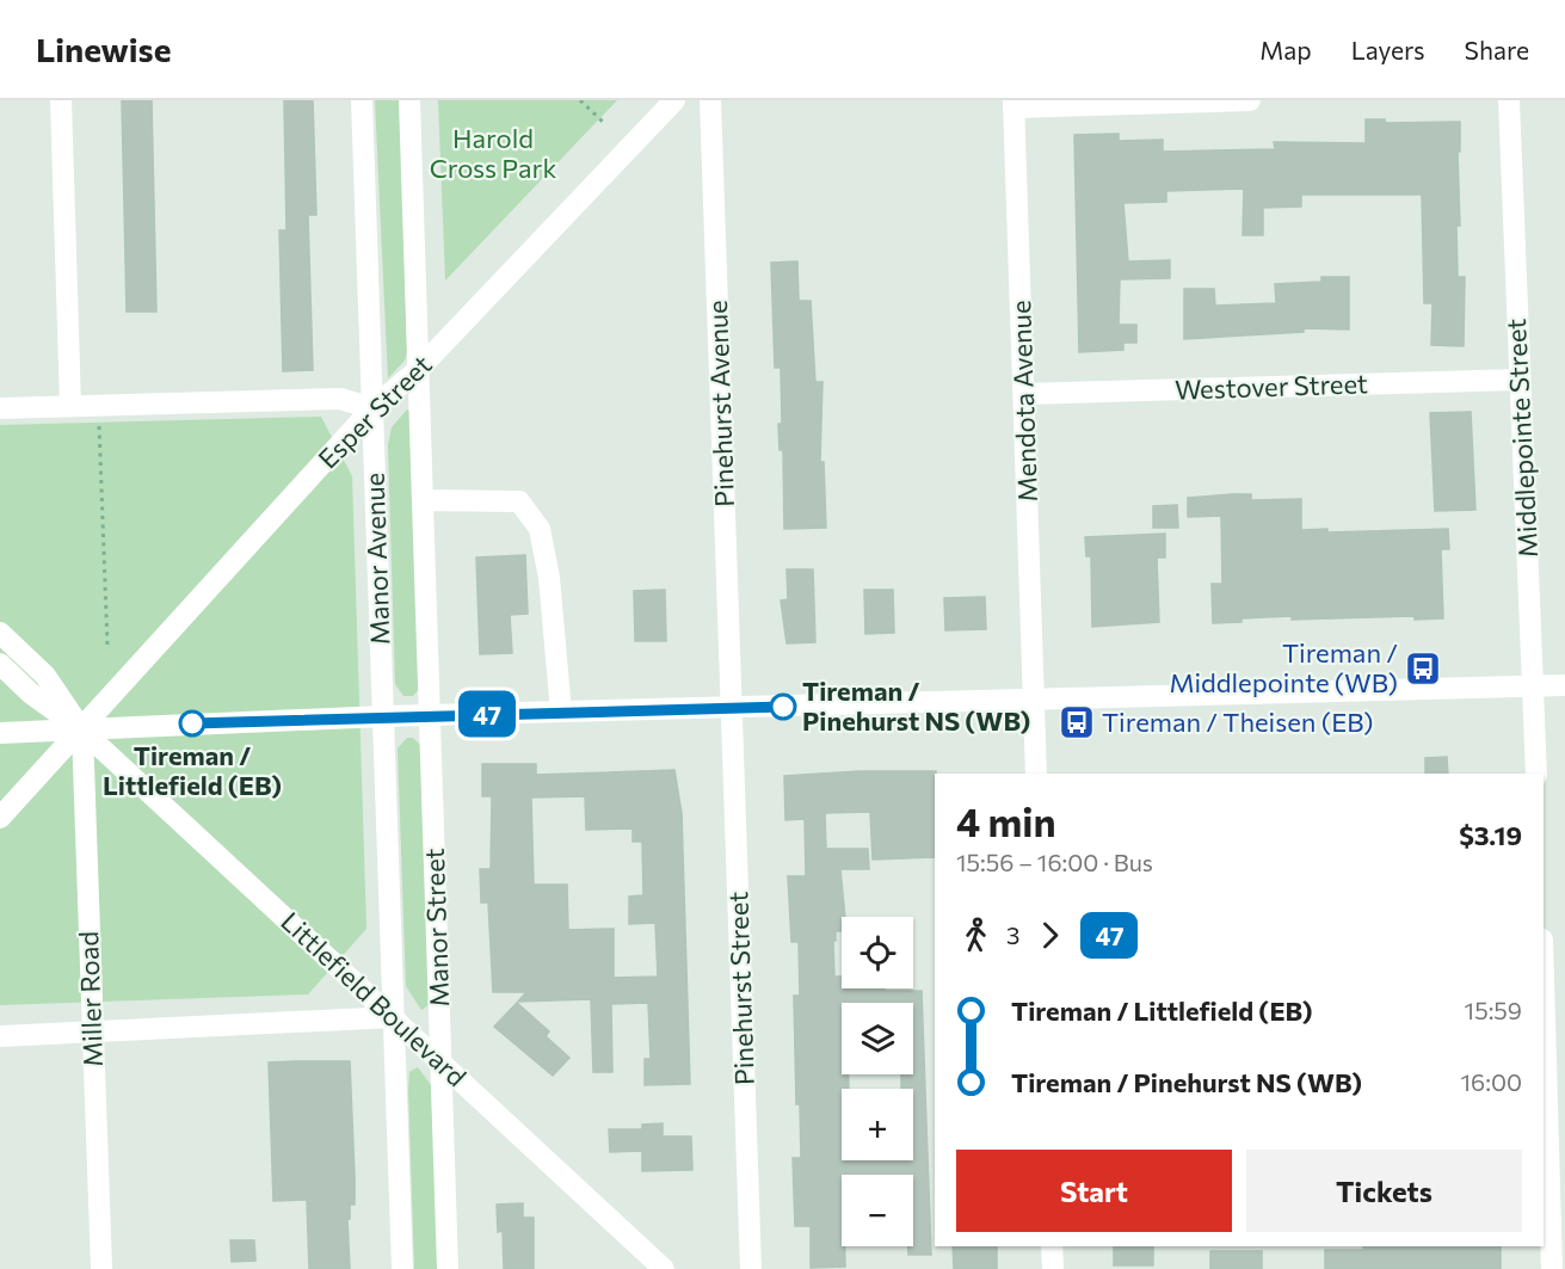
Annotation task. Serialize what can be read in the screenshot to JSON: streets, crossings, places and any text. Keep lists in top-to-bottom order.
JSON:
{
  "streets": {
    "street": [
      "Westover Street",
      "Mendota Avenue",
      "Pinehurst Avenue",
      "Esper Street",
      "Middlepointe Street",
      "Manor Avenue",
      "Manor Street",
      "Pinehurst Street",
      "Miller Road",
      "Littlefield Boulevard"
    ]
  },
  "crossings": [
    ["Westover Street", "Mendota Avenue"],
    ["Westover Street", "Middlepointe Street"],
    ["Pinehurst Avenue", "Pinehurst Street"],
    ["Esper Street", "Manor Avenue"],
    ["Esper Street", "Miller Road"],
    ["Esper Street", "Littlefield Boulevard"],
    ["Manor Avenue", "Manor Street"],
    ["Manor Street", "Littlefield Boulevard"],
    ["Miller Road", "Littlefield Boulevard"]
  ],
  "parks": ["Harold Cross Park"],
  "places": {
    "bus stop": ["Tireman / Middlepointe (WB)", "Tireman / Theisen (EB)"],
    "other": ["Tireman / Pinehurst NS (WB)", "Tireman / Littlefield (EB)"]
  },
  "lines": ["bus line 47"],
  "page": {
    "header": "Linewise",
    "nav": ["Map", "Layers", "Share"],
    "on_map": "47",
    "heading": ["4 min", "15:56 – 16:00 · Bus", "$3.19"],
    "legs": ["3", "47"],
    "map_buttons": ["+", "−"],
    "list": [
      {
        "name": "Tireman / Littlefield (EB)",
        "value": "15:59"
      },
      {
        "name": "Tireman / Pinehurst NS (WB)",
        "value": "16:00"
      }
    ],
    "buttons": ["Start", "Tickets"]
  }
}
